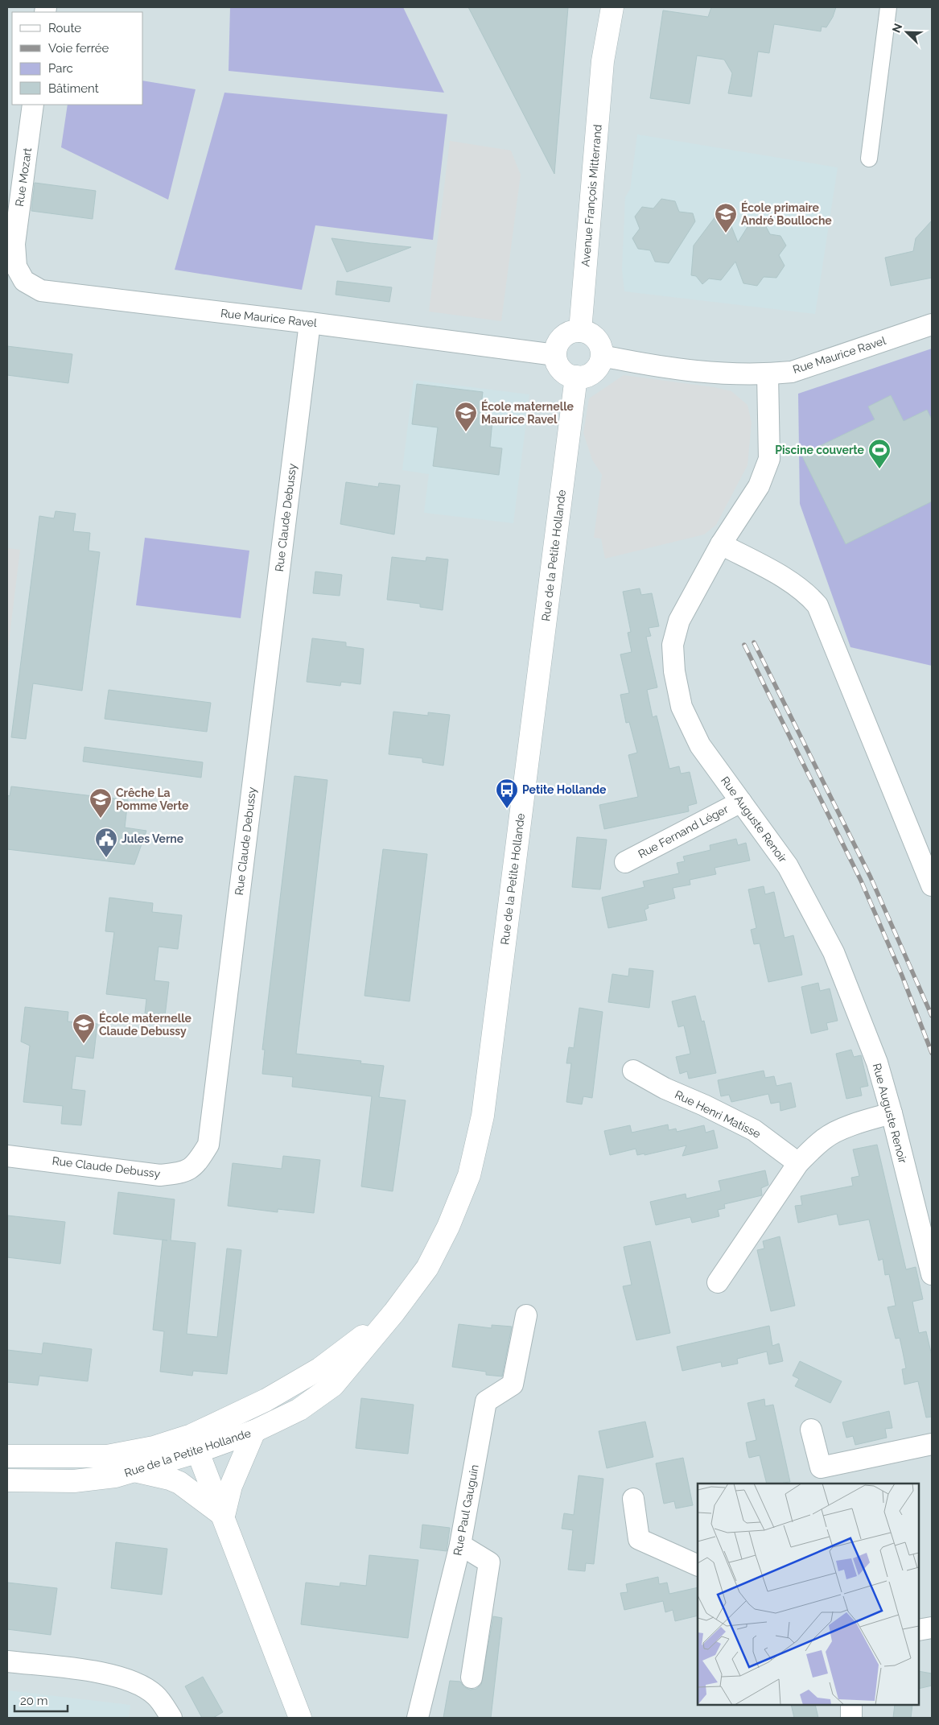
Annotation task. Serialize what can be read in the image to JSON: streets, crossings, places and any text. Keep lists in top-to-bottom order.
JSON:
{
  "streets": {
    "street": [
      "Rue Mozart",
      "Avenue François Mitterrand",
      "Rue Maurice Ravel",
      "Rue Claude Debussy",
      "Rue de la Petite Hollande",
      "Rue Auguste Renoir",
      "Rue Fernand Léger",
      "Rue Henri Matisse",
      "Rue Paul Gauguin"
    ]
  },
  "crossings": [
    ["Rue Mozart", "Rue Maurice Ravel"],
    ["Avenue François Mitterrand", "Rue Maurice Ravel"],
    ["Avenue François Mitterrand", "Rue de la Petite Hollande"],
    ["Rue Maurice Ravel", "Rue Claude Debussy"],
    ["Rue Maurice Ravel", "Rue de la Petite Hollande"],
    ["Rue Maurice Ravel", "Rue Auguste Renoir"],
    ["Rue Auguste Renoir", "Rue Fernand Léger"]
  ],
  "places": {
    "school or university": [
      "École primaire André Boulloche",
      "École maternelle Maurice Ravel",
      "Crêche La Pomme Verte",
      "École maternelle Claude Debussy"
    ],
    "sports": ["Piscine couverte"],
    "bus stop": ["Petite Hollande"],
    "public building": ["Jules Verne"]
  },
  "legend": [
    "Route",
    "Voie ferrée",
    "Parc",
    "Bâtiment"
  ],
  "scale_bar": "20 m",
  "north": "top left"
}
